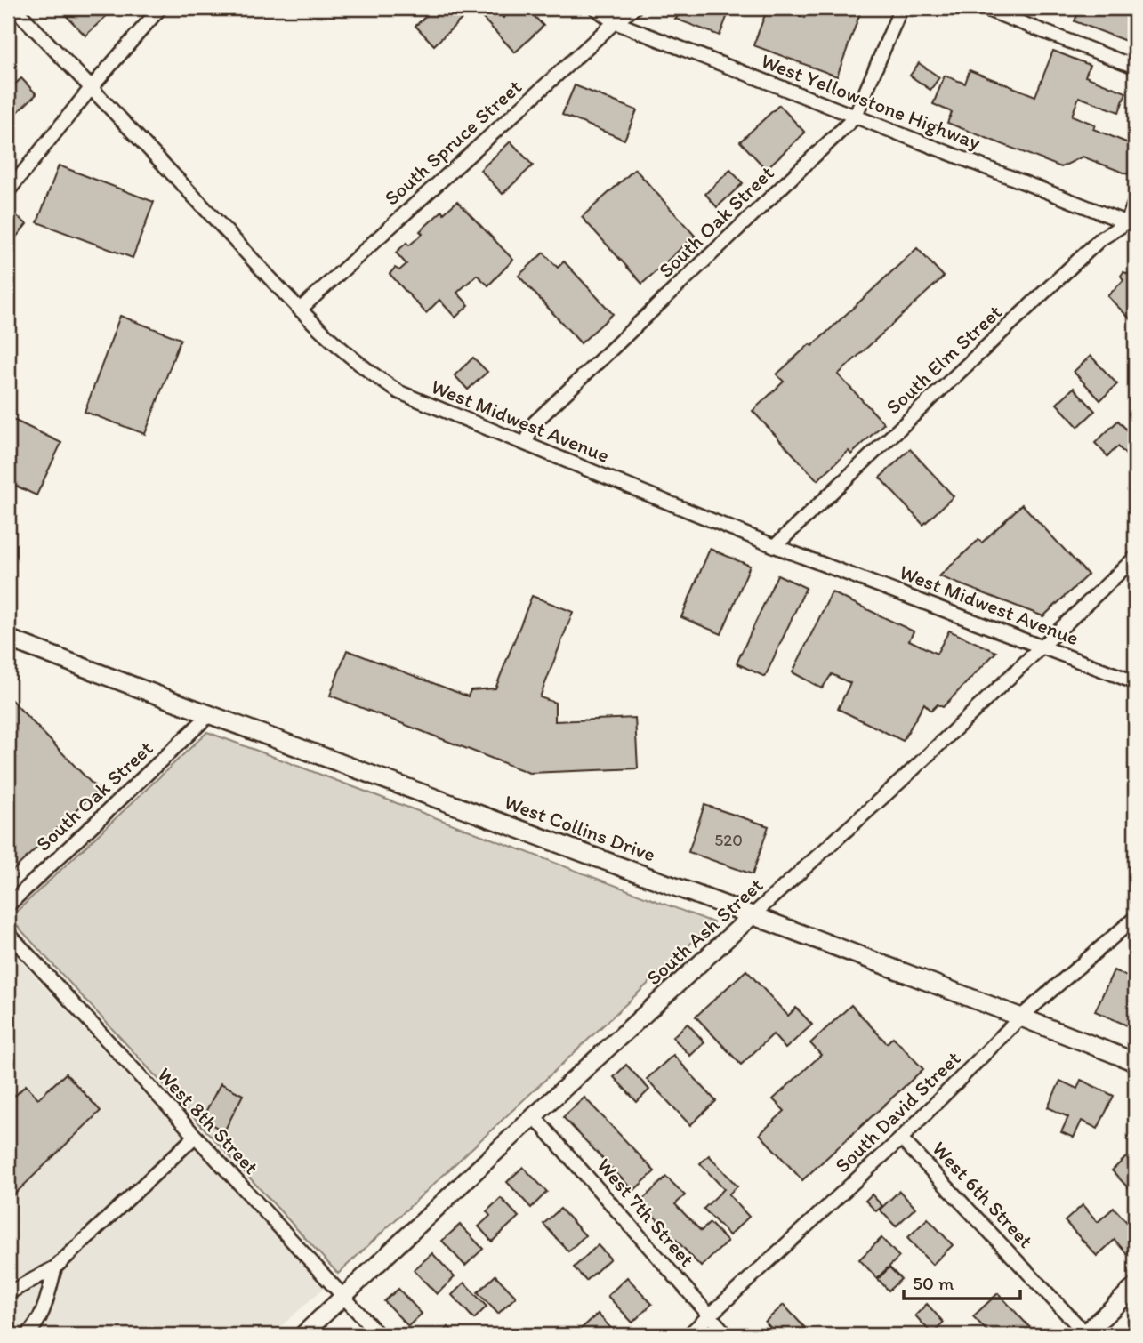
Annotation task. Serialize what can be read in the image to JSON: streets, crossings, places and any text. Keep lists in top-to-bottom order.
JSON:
{
  "streets": {
    "main road": ["West Collins Drive"],
    "street": [
      "West Yellowstone Highway",
      "South Spruce Street",
      "South Oak Street",
      "South Elm Street",
      "West Midwest Avenue",
      "South Ash Street",
      "South David Street",
      "West 8th Street",
      "West 6th Street",
      "West 7th Street"
    ]
  },
  "crossings": [
    ["West Yellowstone Highway", "South Spruce Street"],
    ["West Yellowstone Highway", "South Oak Street"],
    ["West Yellowstone Highway", "South Elm Street"],
    ["South Spruce Street", "West Midwest Avenue"],
    ["South Oak Street", "West Midwest Avenue"],
    ["South Oak Street", "West Collins Drive"],
    ["South Elm Street", "West Midwest Avenue"],
    ["West Midwest Avenue", "South Ash Street"],
    ["West Collins Drive", "South Ash Street"],
    ["West Collins Drive", "South David Street"],
    ["South Ash Street", "West 8th Street"],
    ["South Ash Street", "West 7th Street"],
    ["South David Street", "West 6th Street"],
    ["South David Street", "West 7th Street"]
  ],
  "house_numbers": ["520"],
  "scale_bar": "50 m"
}
